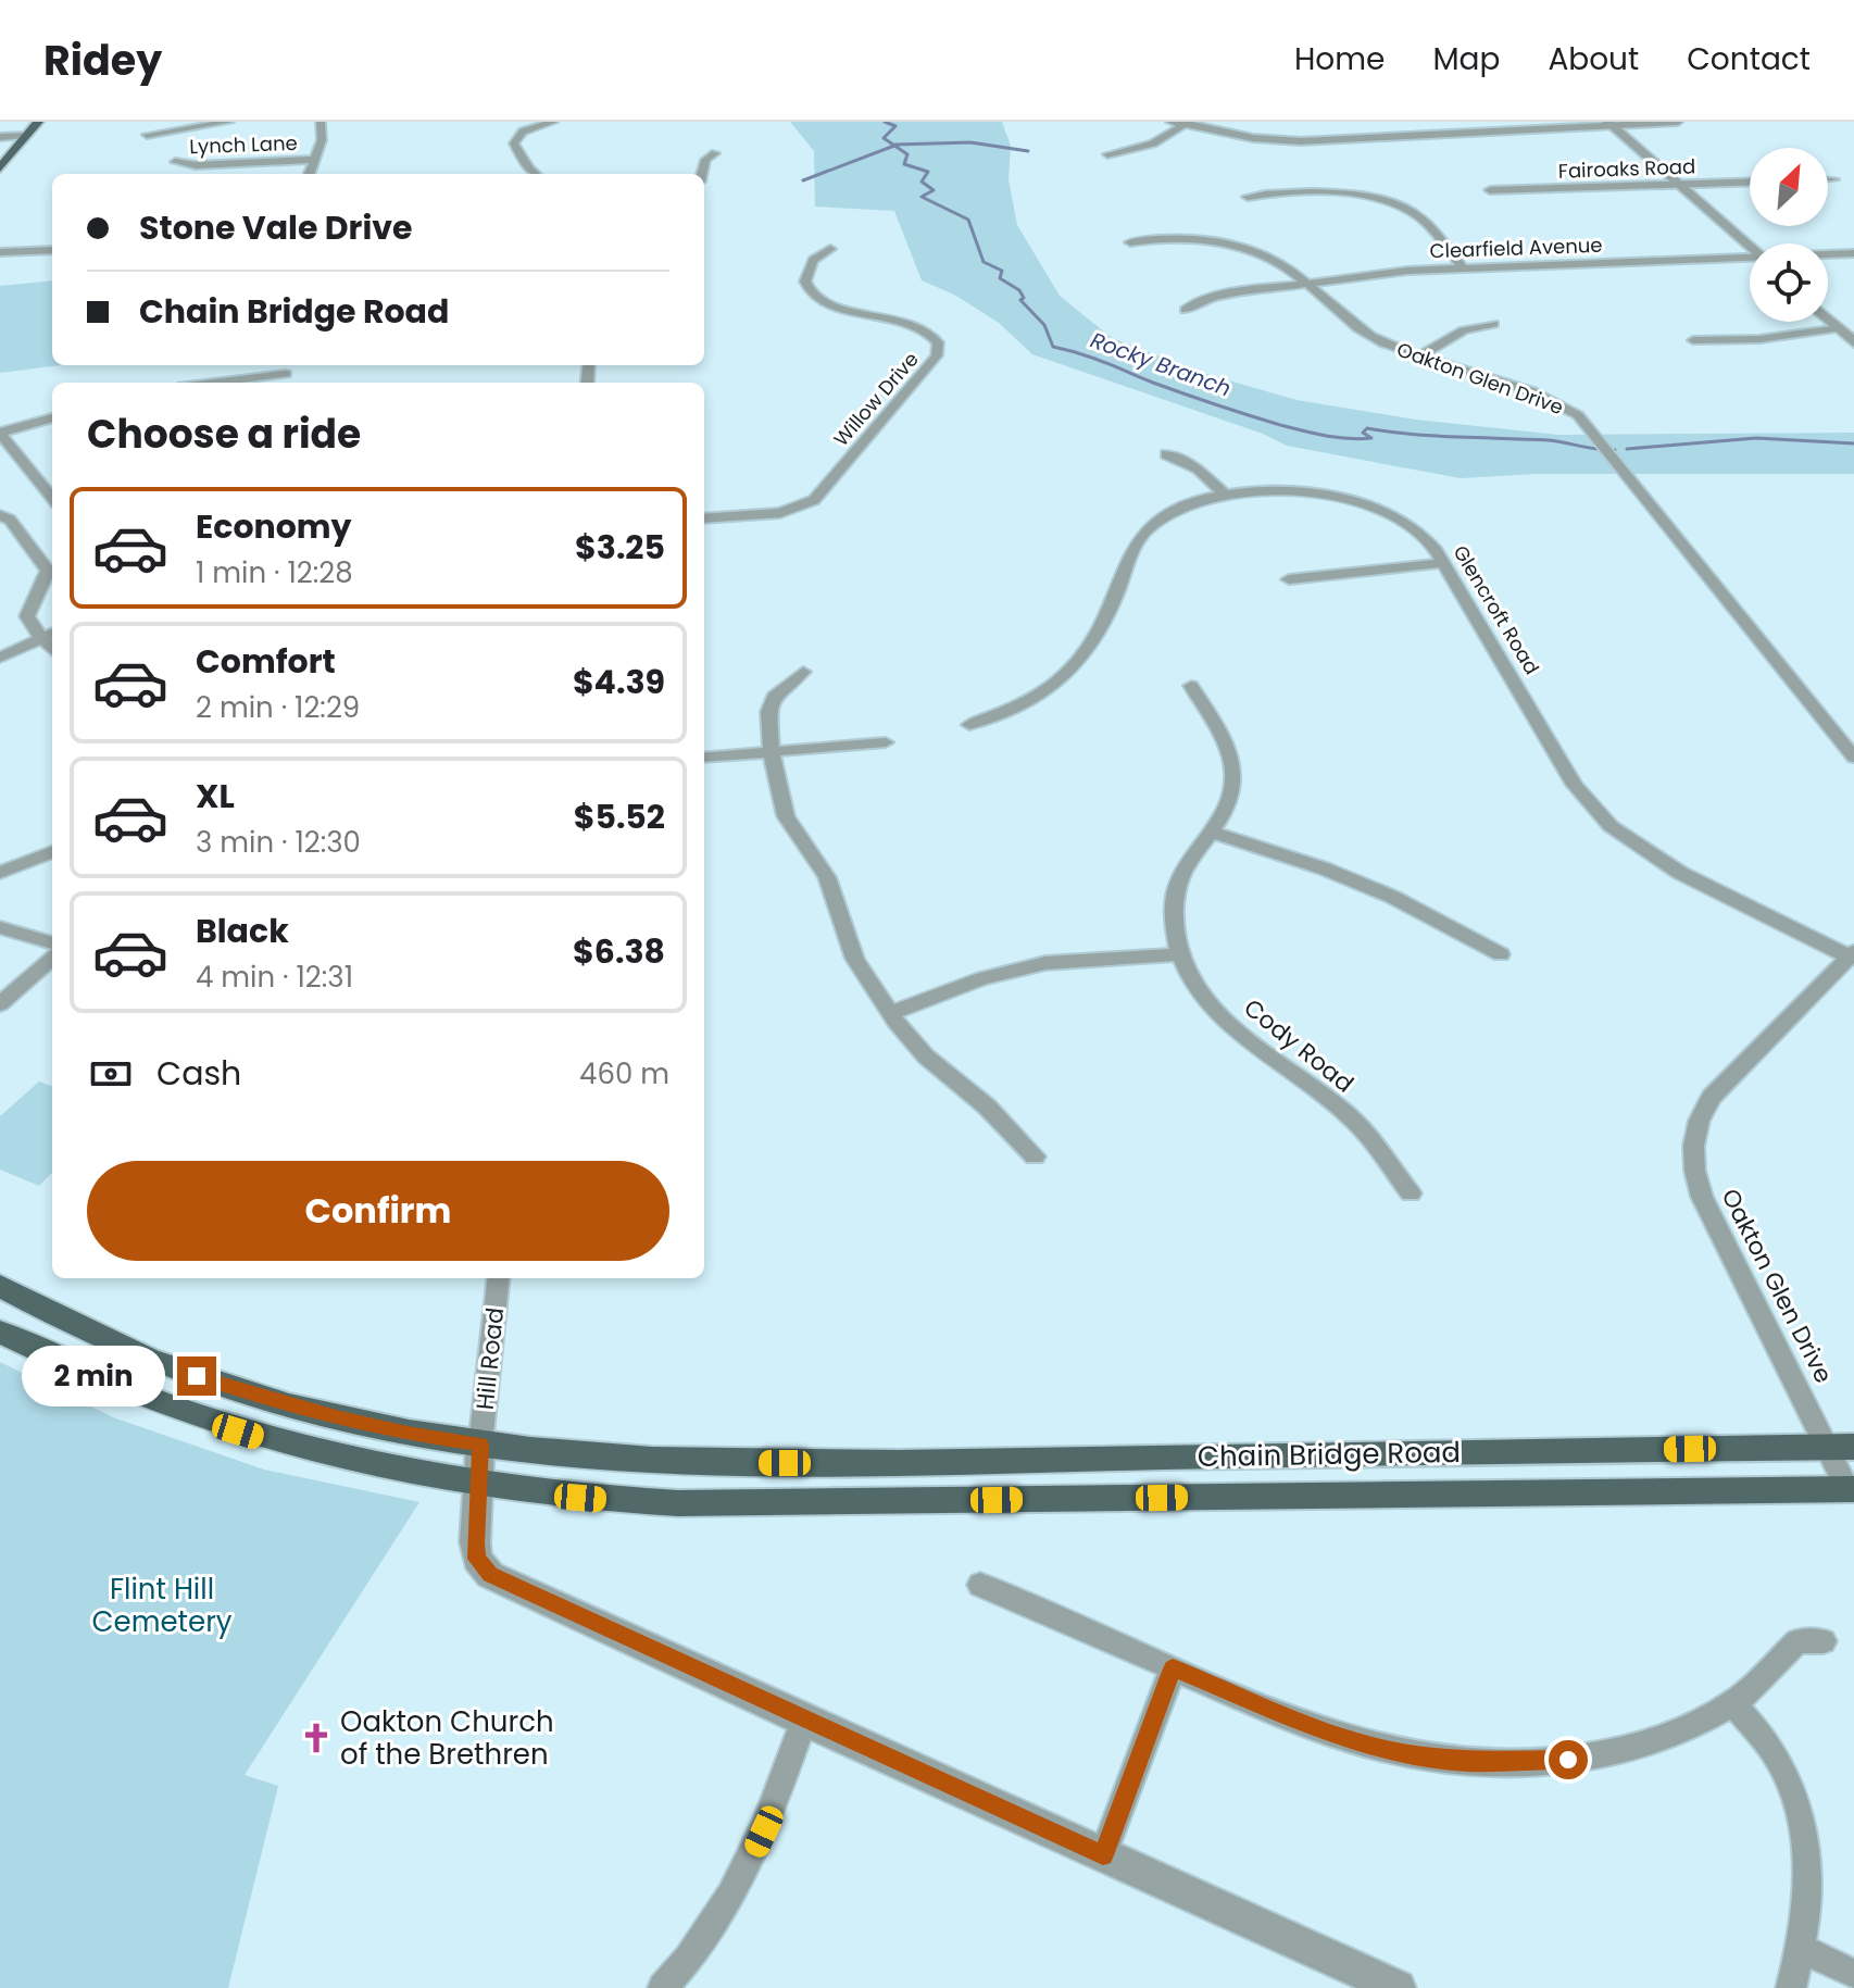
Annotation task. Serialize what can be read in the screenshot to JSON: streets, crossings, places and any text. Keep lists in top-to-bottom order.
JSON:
{
  "streets": {
    "main road": ["Chain Bridge Road"],
    "street": [
      "Lynch Lane",
      "Fairoaks Road",
      "Clearfield Avenue",
      "Oakton Glen Drive",
      "Willow Drive",
      "Glencroft Road",
      "Cody Road",
      "Hill Road"
    ]
  },
  "crossings": [
    ["Clearfield Avenue", "Oakton Glen Drive"],
    ["Oakton Glen Drive", "Glencroft Road"],
    ["Oakton Glen Drive", "Chain Bridge Road"],
    ["Hill Road", "Chain Bridge Road"]
  ],
  "water": ["Rocky Branch"],
  "parks": ["Flint Hill Cemetery"],
  "places": {
    "church": ["Oakton Church of the Brethren"]
  },
  "north": "top right",
  "page": {
    "header": "Ridey",
    "nav": [
      "Home",
      "Map",
      "About",
      "Contact"
    ],
    "banner": ["Stone Vale Drive", "Chain Bridge Road"],
    "heading": "Choose a ride",
    "list": [
      {
        "name": "Economy",
        "note": "1 min · 12:28",
        "value": "$3.25"
      },
      {
        "name": "Comfort",
        "note": "2 min · 12:29",
        "value": "$4.39"
      },
      {
        "name": "XL",
        "note": "3 min · 12:30",
        "value": "$5.52"
      },
      {
        "name": "Black",
        "note": "4 min · 12:31",
        "value": "$6.38"
      }
    ],
    "pay": ["Cash", "460 m"],
    "buttons": "Confirm",
    "bubble": "2 min"
  }
}
